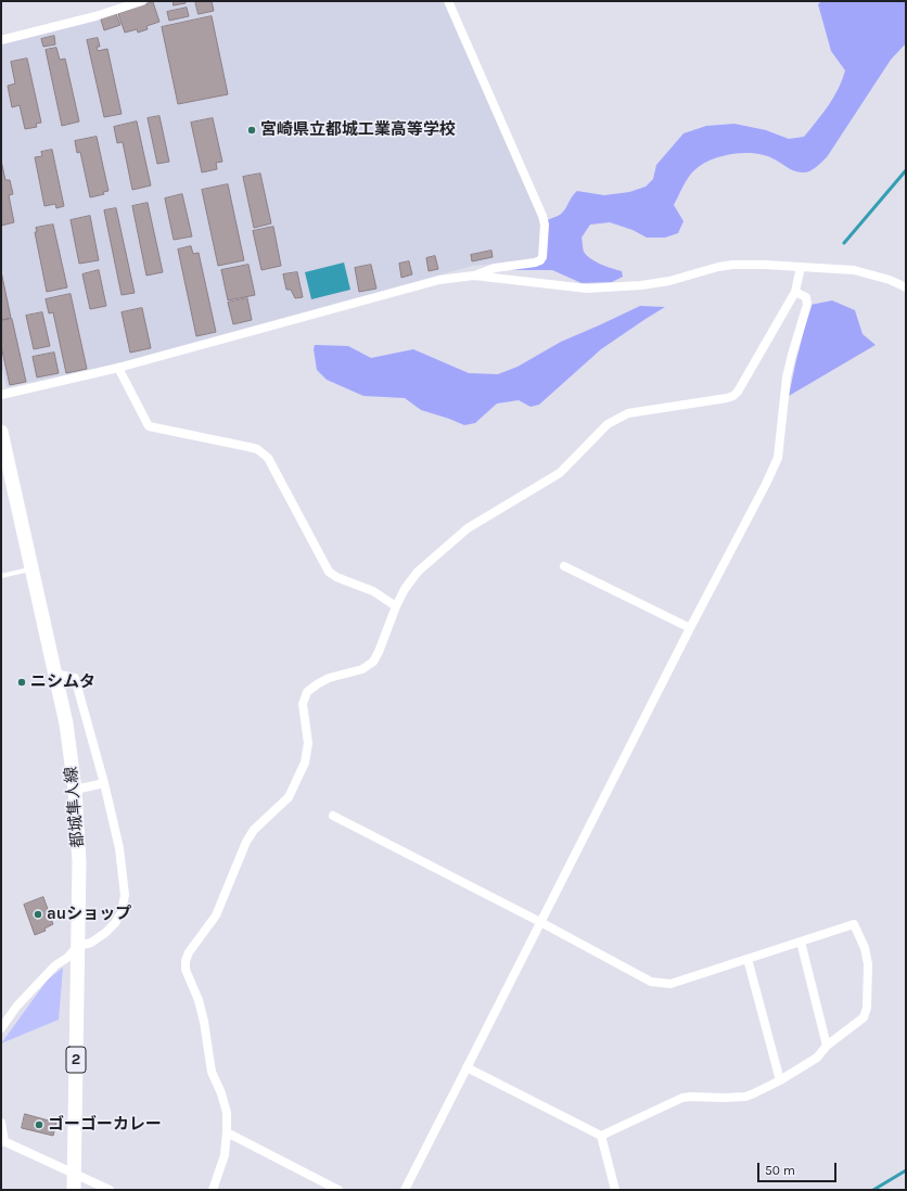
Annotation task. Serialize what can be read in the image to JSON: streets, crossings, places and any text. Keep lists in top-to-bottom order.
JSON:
{
  "streets": {
    "main road": ["都城隼人線", "2"]
  },
  "places": [
    "宮崎県立都城工業高等学校",
    "ニシムタ",
    "auショップ",
    "ゴーゴーカレー"
  ],
  "scale_bar": "50 m"
}
